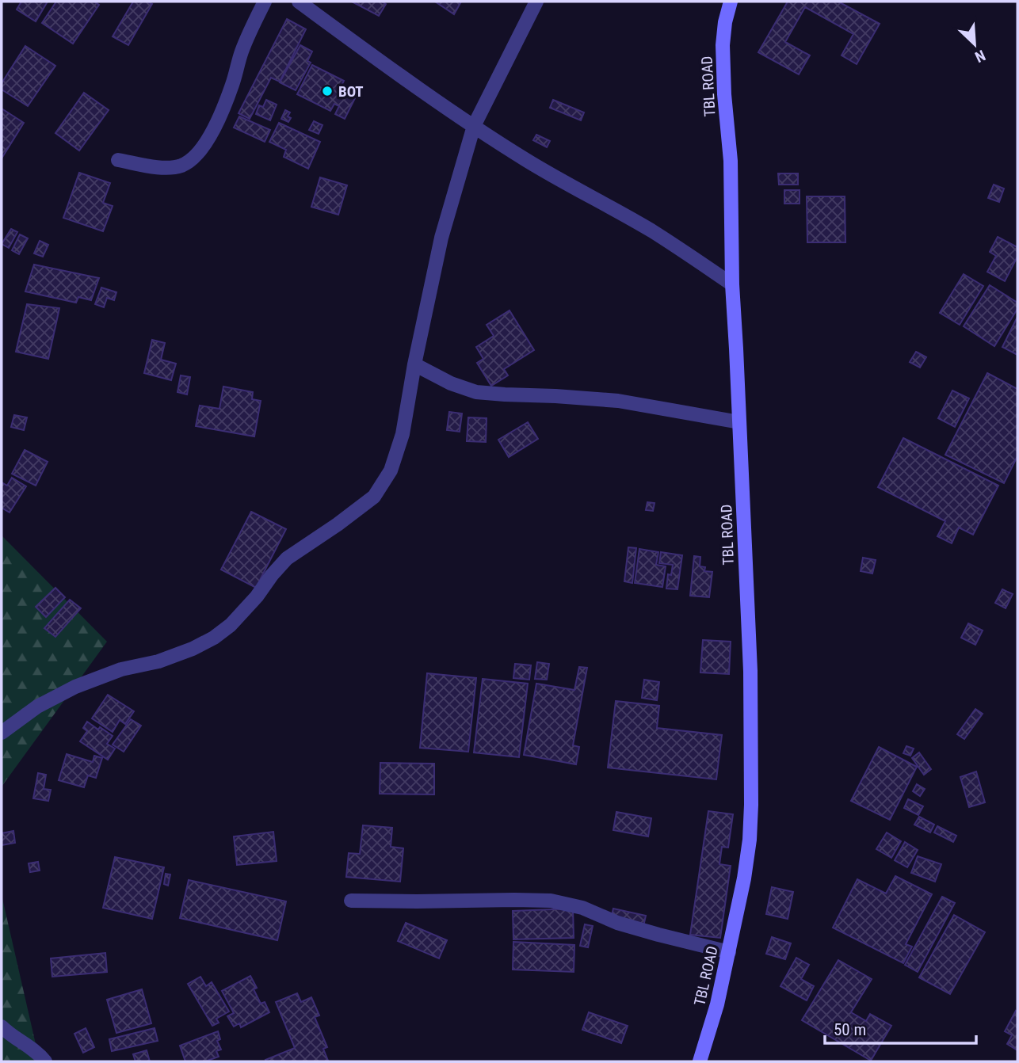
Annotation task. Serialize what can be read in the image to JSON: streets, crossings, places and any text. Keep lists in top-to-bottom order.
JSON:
{
  "streets": {
    "street": ["TBL ROAD"]
  },
  "places": ["BOT"],
  "scale_bar": "50 m",
  "north": "bottom right"
}
